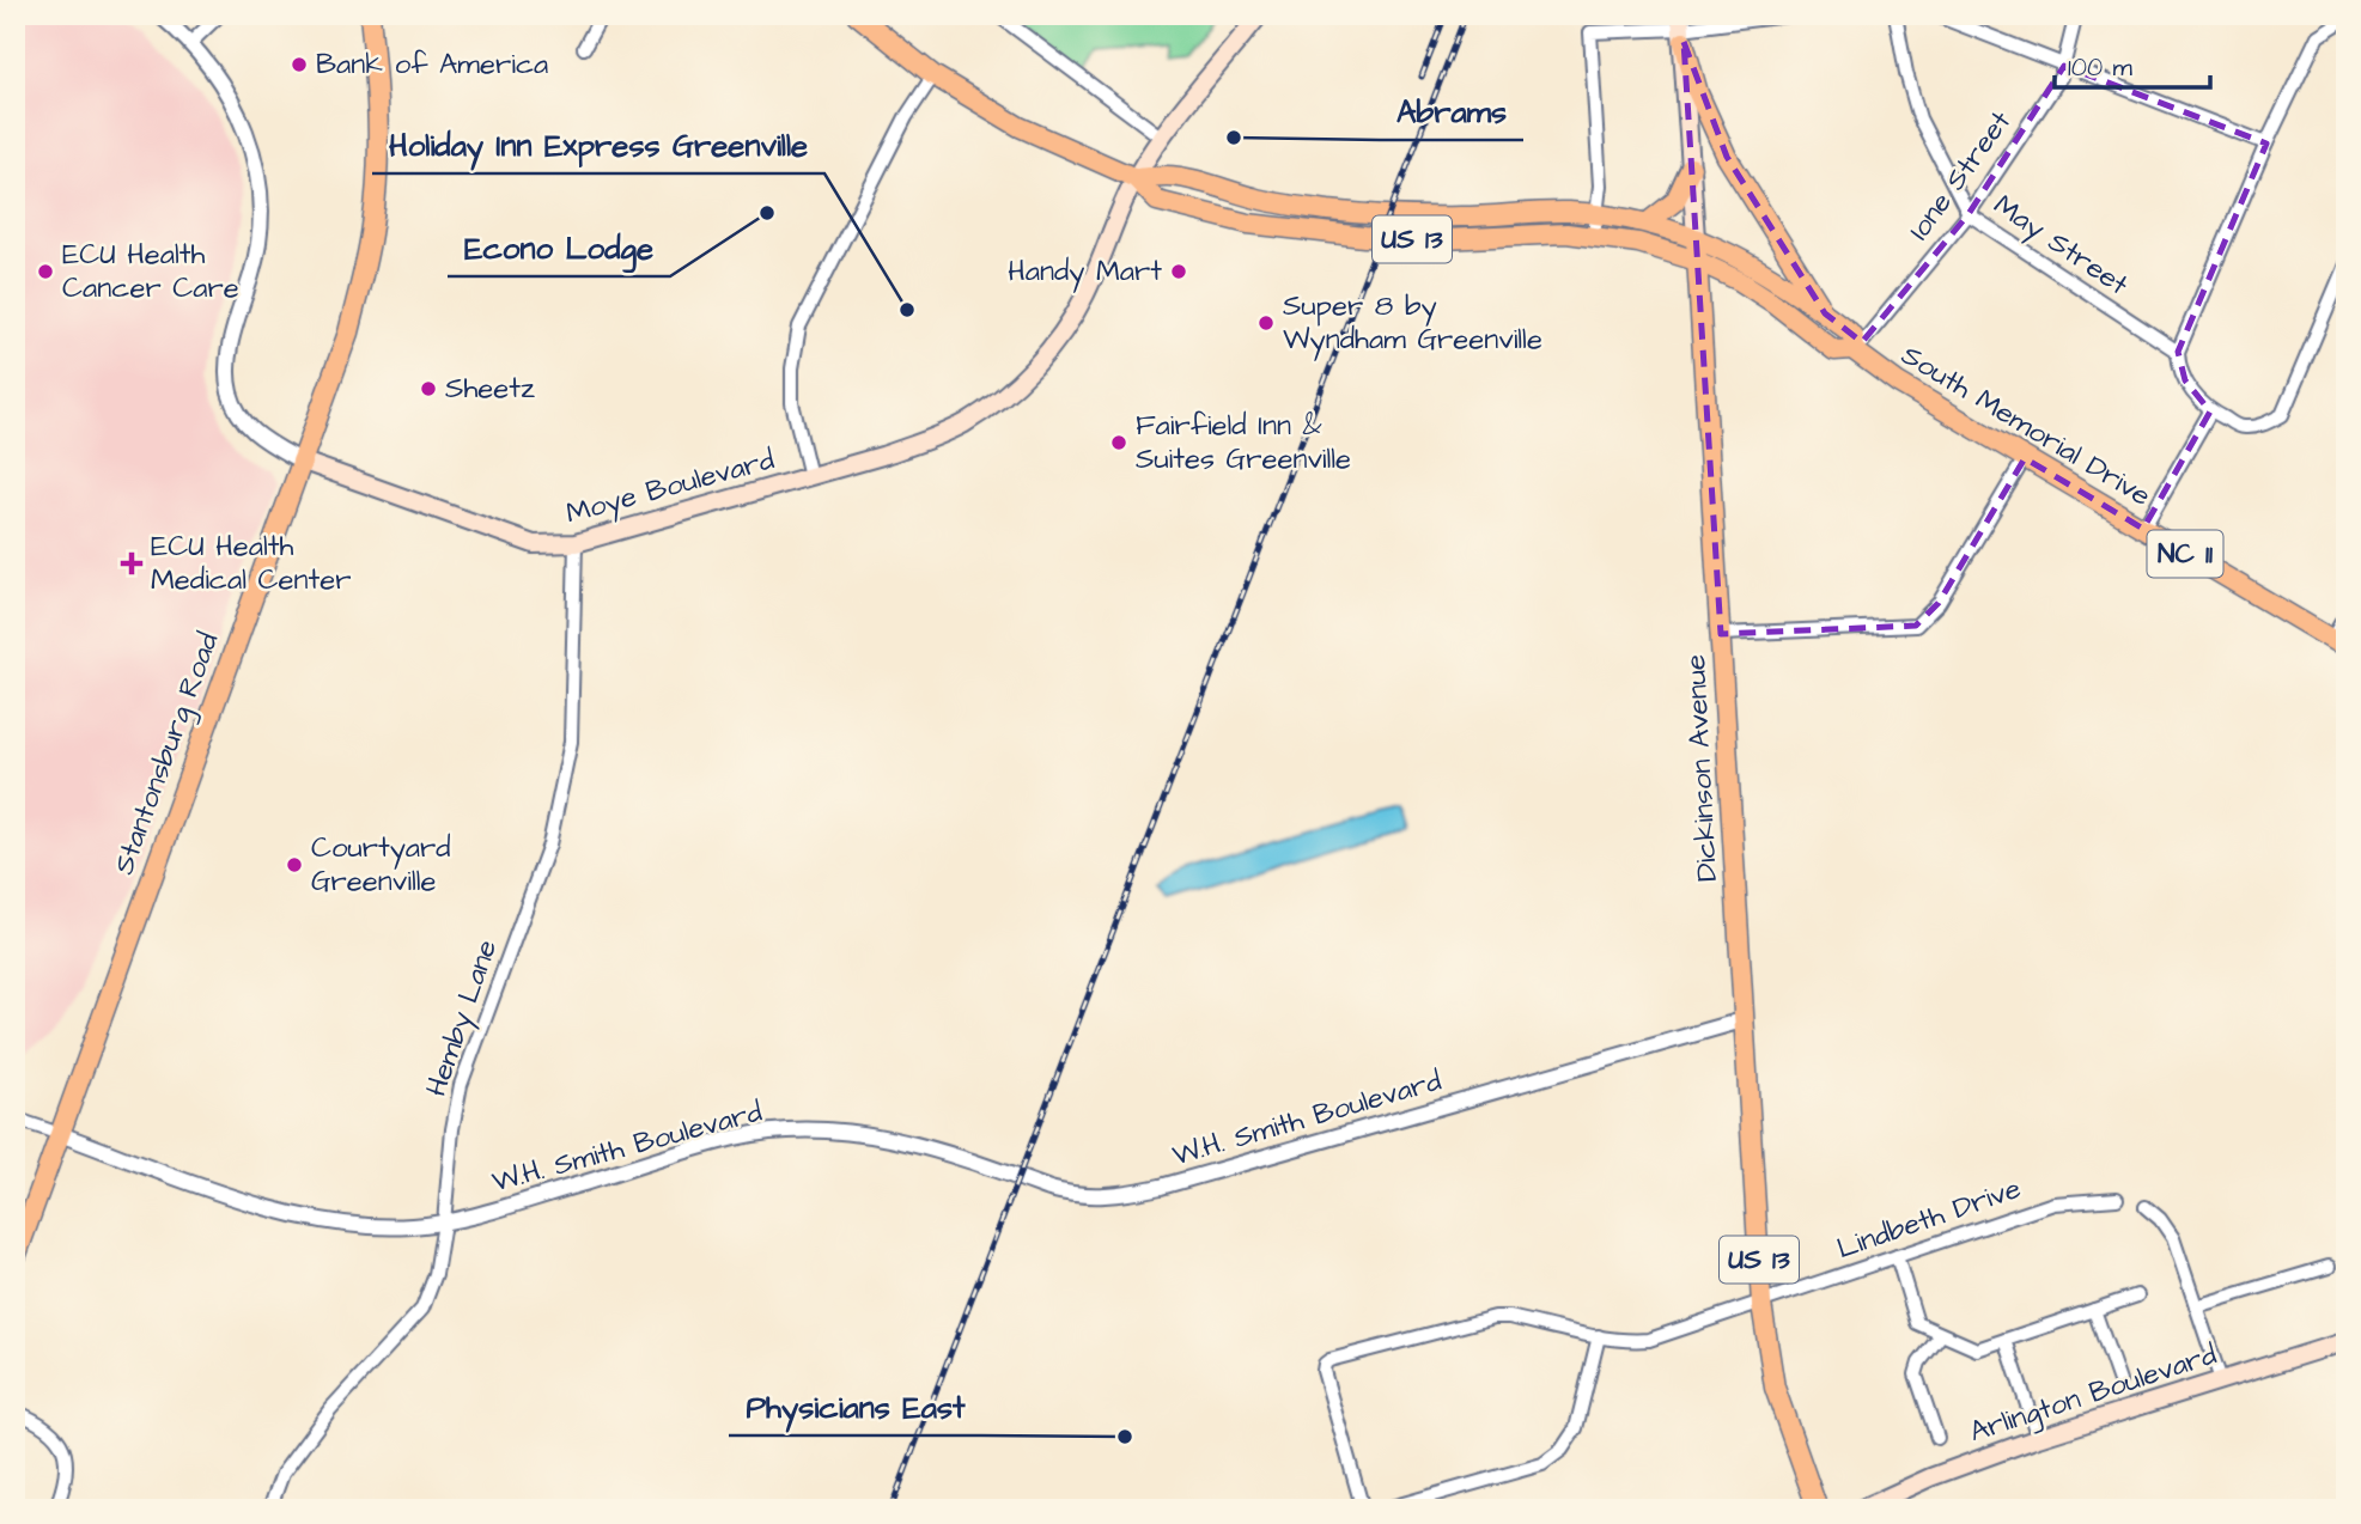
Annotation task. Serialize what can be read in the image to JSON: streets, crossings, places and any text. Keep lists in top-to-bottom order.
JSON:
{
  "streets": {
    "main road": [
      "US 13",
      "South Memorial Drive",
      "Moye Boulevard",
      "NC 11",
      "Stantonsburg Road",
      "Dickinson Avenue",
      "Arlington Boulevard"
    ],
    "street": [
      "Ione Street",
      "May Street",
      "Hemby Lane",
      "W.H. Smith Boulevard",
      "Lindbeth Drive"
    ]
  },
  "crossings": [
    ["Ione Street", "May Street"],
    ["Ione Street", "South Memorial Drive"],
    ["South Memorial Drive", "Moye Boulevard"],
    ["South Memorial Drive", "Dickinson Avenue"],
    ["Moye Boulevard", "Stantonsburg Road"],
    ["Moye Boulevard", "Hemby Lane"],
    ["Stantonsburg Road", "W.H. Smith Boulevard"],
    ["Dickinson Avenue", "W.H. Smith Boulevard"],
    ["Dickinson Avenue", "Lindbeth Drive"],
    ["Hemby Lane", "W.H. Smith Boulevard"]
  ],
  "places": {
    "other": [
      "Bank of America",
      "Abrams",
      "Econo Lodge",
      "ECU Health Cancer Care",
      "Handy Mart",
      "Holiday Inn Express Greenville",
      "Super 8 by Wyndham Greenville",
      "Sheetz",
      "Fairfield Inn & Suites Greenville",
      "Courtyard Greenville",
      "Physicians East"
    ],
    "health": ["ECU Health Medical Center"]
  },
  "scale_bar": "100 m"
}
